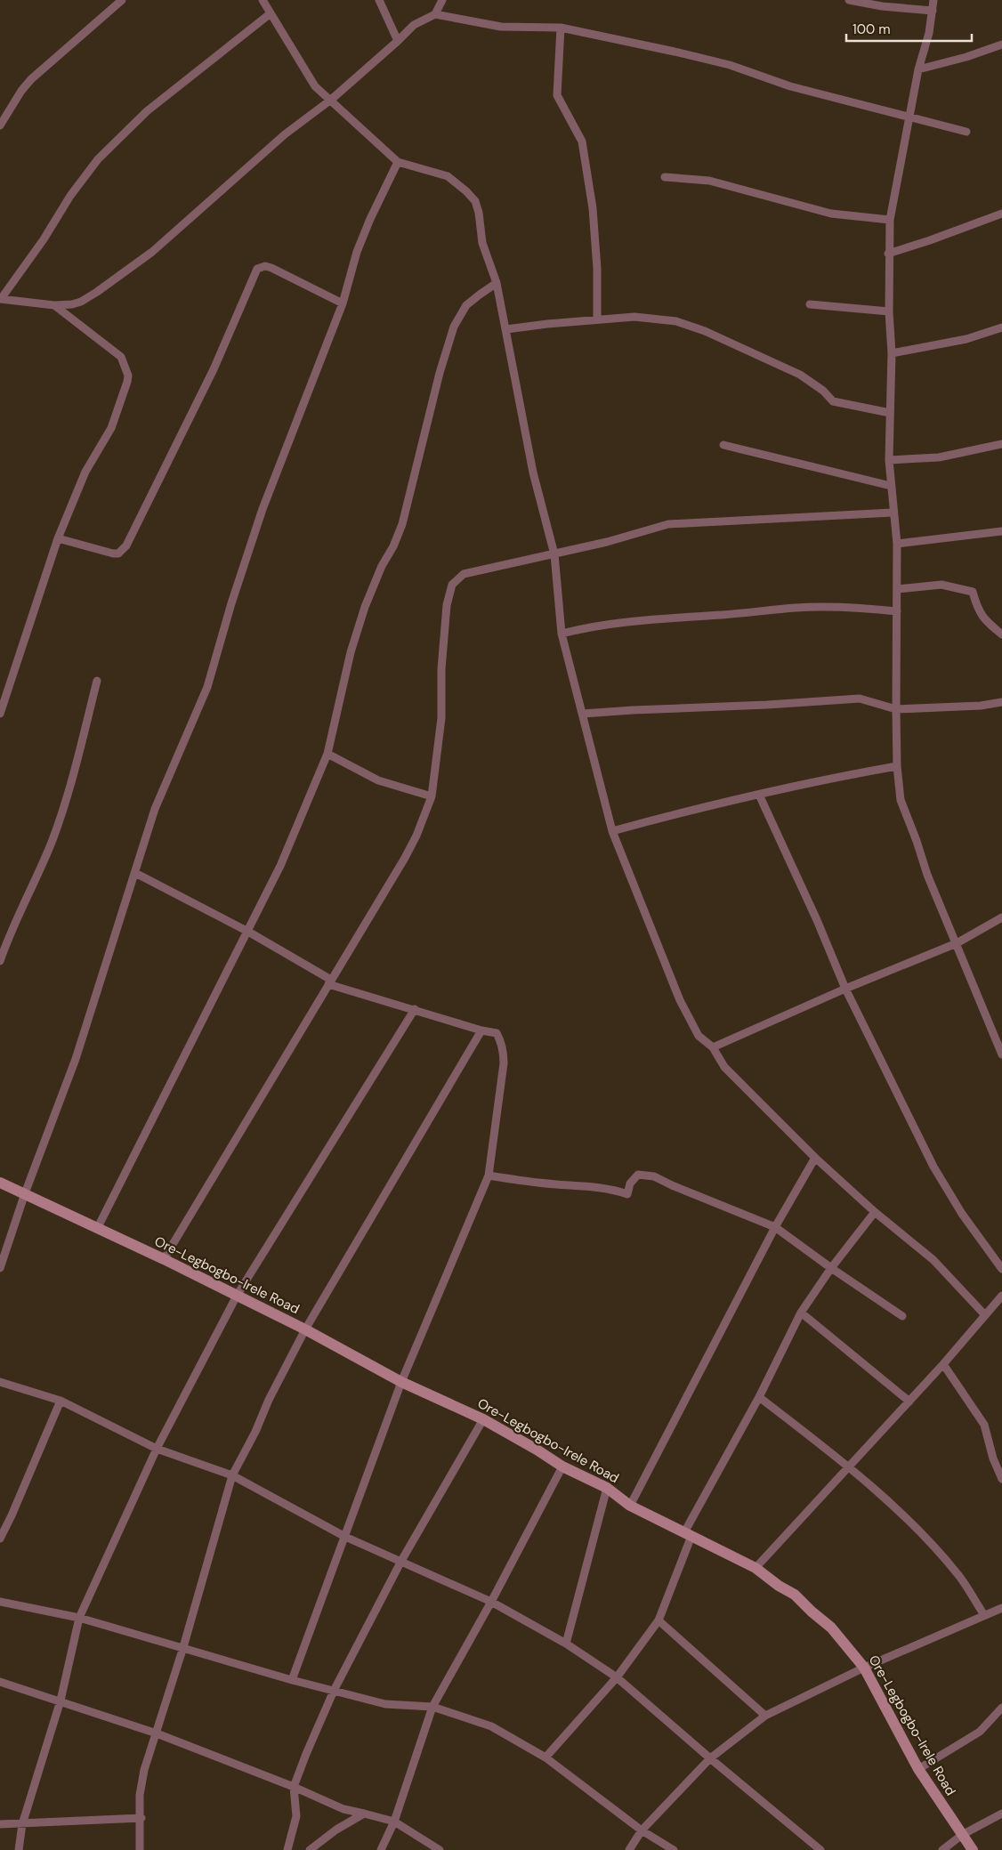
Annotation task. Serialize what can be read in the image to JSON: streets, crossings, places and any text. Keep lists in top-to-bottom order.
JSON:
{
  "streets": {
    "main road": ["Ore-Legbogbo-Irele Road"]
  },
  "scale_bar": "100 m"
}
